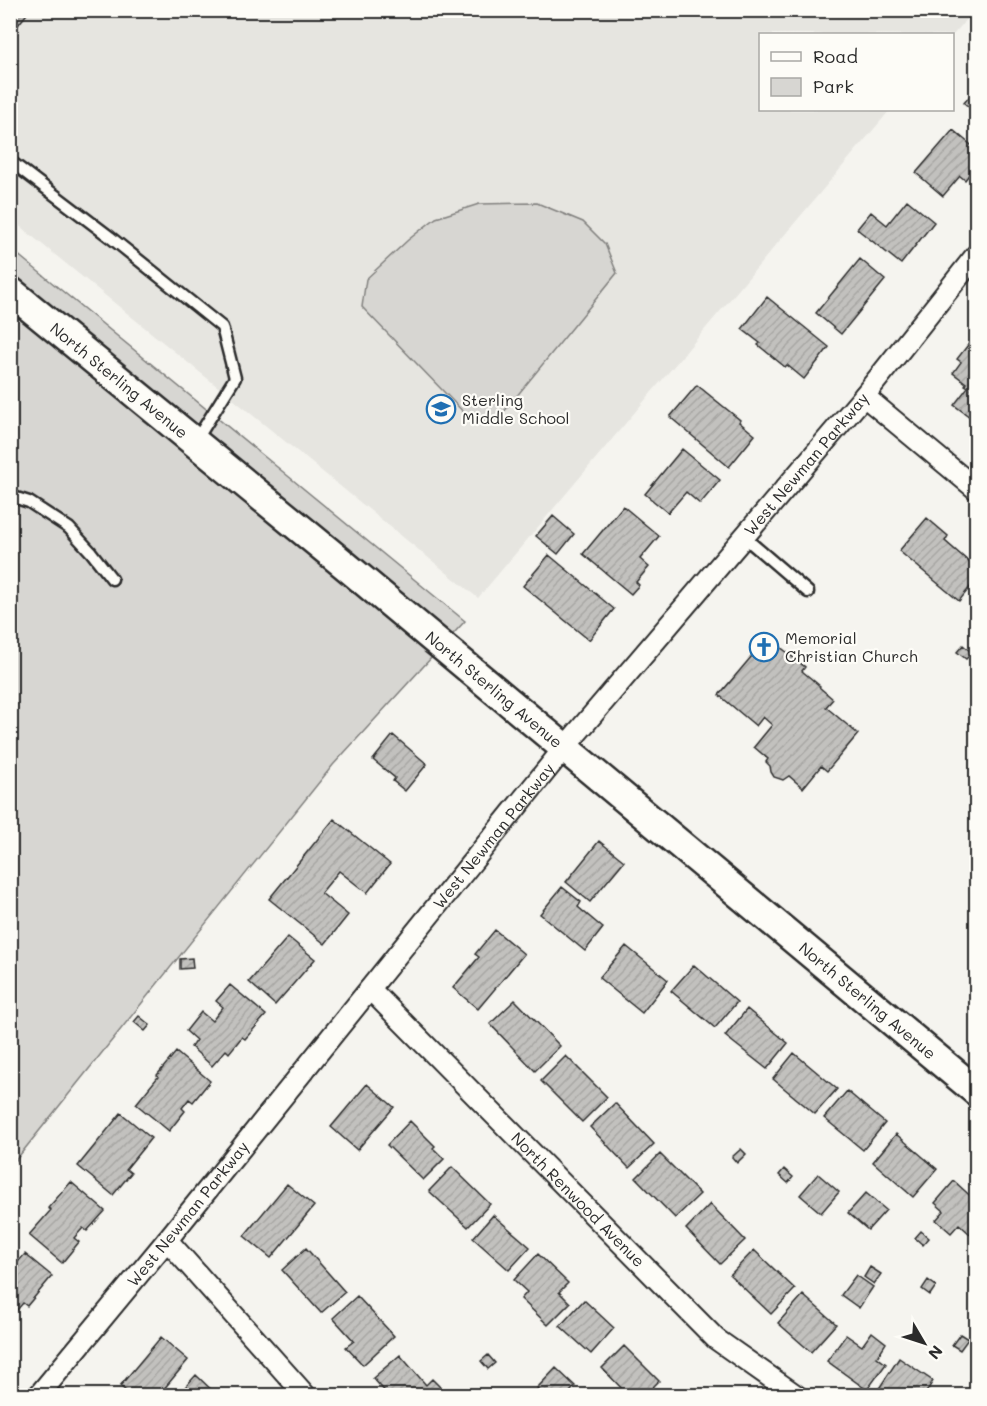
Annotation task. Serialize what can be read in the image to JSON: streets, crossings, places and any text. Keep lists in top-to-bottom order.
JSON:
{
  "streets": {
    "main road": ["North Sterling Avenue"],
    "street": ["West Newman Parkway", "North Renwood Avenue"]
  },
  "crossings": [
    ["North Sterling Avenue", "West Newman Parkway"],
    ["West Newman Parkway", "North Renwood Avenue"]
  ],
  "places": {
    "school or university": ["Sterling Middle School"],
    "church": ["Memorial Christian Church"]
  },
  "legend": ["Road", "Park"],
  "north": "bottom right"
}
